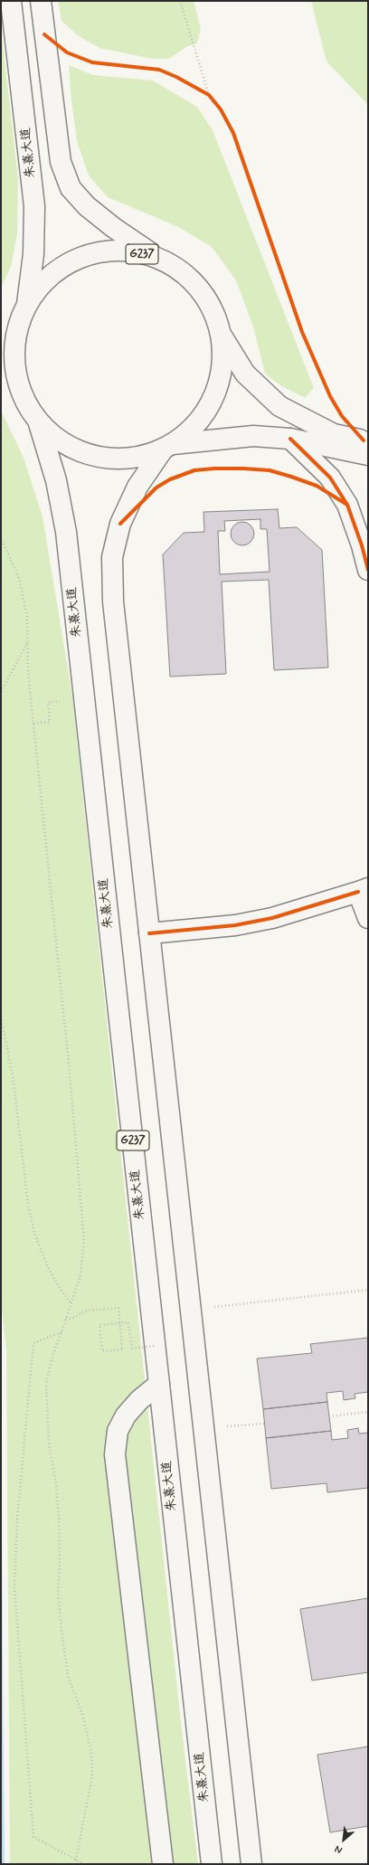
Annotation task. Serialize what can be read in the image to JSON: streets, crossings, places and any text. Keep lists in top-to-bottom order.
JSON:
{
  "streets": {
    "main road": ["朱熹大道", "G237"]
  },
  "crossings": [
    ["朱熹大道", "G237"]
  ],
  "north": "bottom left"
}
